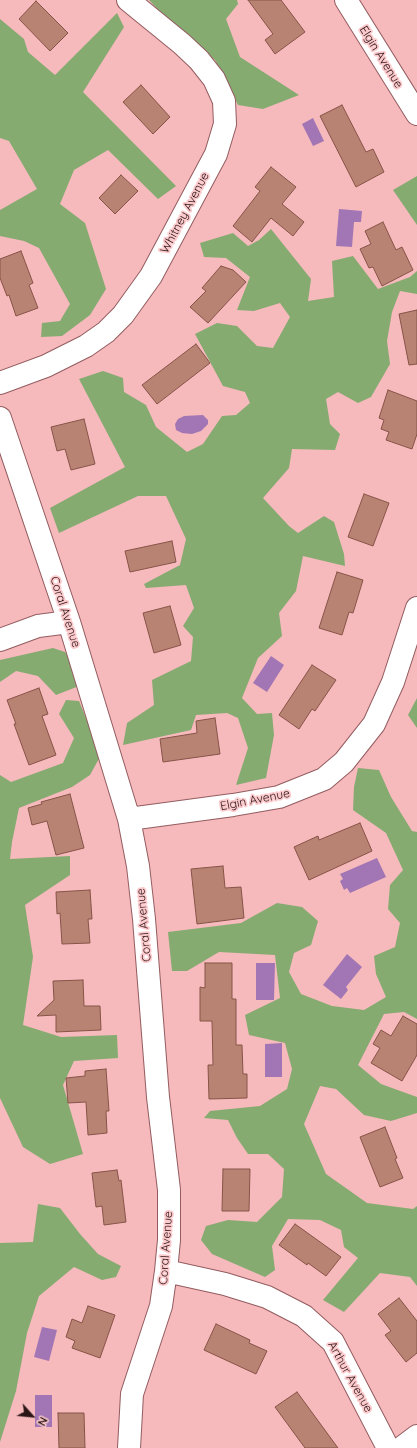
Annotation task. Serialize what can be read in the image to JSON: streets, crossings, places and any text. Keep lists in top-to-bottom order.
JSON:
{
  "streets": {
    "street": [
      "Elgin Avenue",
      "Whitney Avenue",
      "Coral Avenue",
      "Arthur Avenue"
    ]
  },
  "crossings": [
    ["Elgin Avenue", "Coral Avenue"],
    ["Coral Avenue", "Arthur Avenue"]
  ],
  "north": "bottom right"
}
